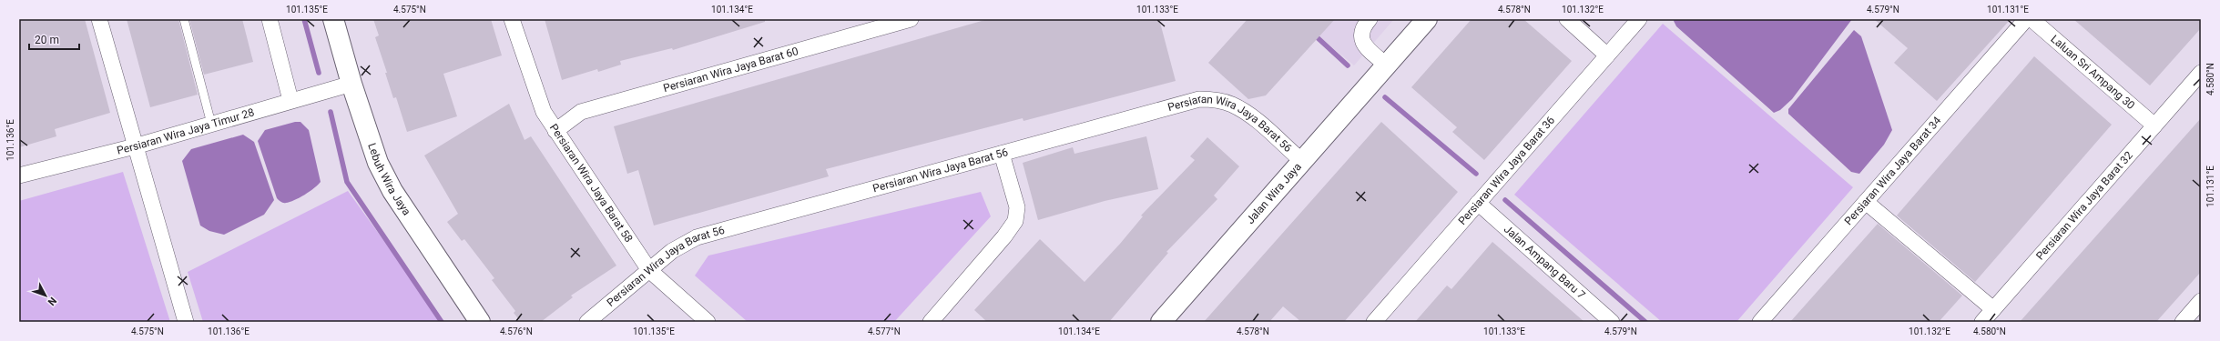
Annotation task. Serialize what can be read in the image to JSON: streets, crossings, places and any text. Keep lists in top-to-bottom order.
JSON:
{
  "streets": {
    "street": [
      "Persiaran Wira Jaya Barat 60",
      "Laluan Sri Ampang 30",
      "Persiaran Wira Jaya Timur 28",
      "Persiaran Wira Jaya Barat 56",
      "Persiaran Wira Jaya Barat 36",
      "Persiaran Wira Jaya Barat 34",
      "Lebuh Wira Jaya",
      "Persiaran Wira Jaya Barat 58",
      "Jalan Wira Jaya",
      "Persiaran Wira Jaya Barat 32",
      "Jalan Ampang Baru 7"
    ]
  },
  "crossings": [
    ["Persiaran Wira Jaya Barat 60", "Persiaran Wira Jaya Barat 58"],
    ["Laluan Sri Ampang 30", "Persiaran Wira Jaya Barat 32"],
    ["Persiaran Wira Jaya Timur 28", "Lebuh Wira Jaya"],
    ["Persiaran Wira Jaya Barat 56", "Persiaran Wira Jaya Barat 58"],
    ["Persiaran Wira Jaya Barat 56", "Jalan Wira Jaya"],
    ["Persiaran Wira Jaya Barat 36", "Jalan Ampang Baru 7"]
  ],
  "scale_bar": "20 m",
  "north": "bottom right",
  "coordinates": [
    "101.135°E",
    "4.575°N",
    "101.134°E",
    "101.133°E",
    "4.578°N",
    "101.132°E",
    "4.579°N",
    "101.131°E",
    "4.580°N",
    "101.136°E",
    "4.576°N",
    "4.577°N"
  ]
}
